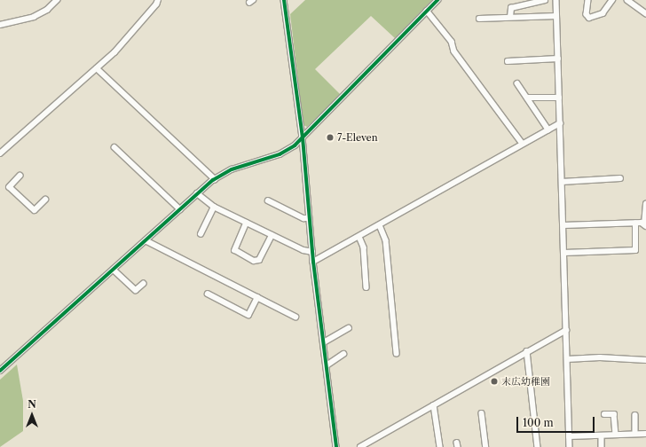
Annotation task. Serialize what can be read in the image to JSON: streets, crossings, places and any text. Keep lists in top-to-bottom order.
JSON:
{
  "places": ["7-Eleven", "末広幼稚園"],
  "scale_bar": "100 m",
  "north": "top"
}
